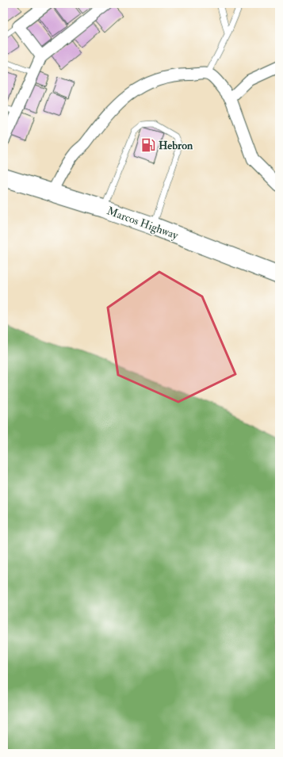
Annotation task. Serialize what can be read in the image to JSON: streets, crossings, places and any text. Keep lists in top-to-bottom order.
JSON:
{
  "streets": {
    "main road": ["Marcos Highway"]
  },
  "places": {
    "fuel station": ["Hebron"]
  }
}
